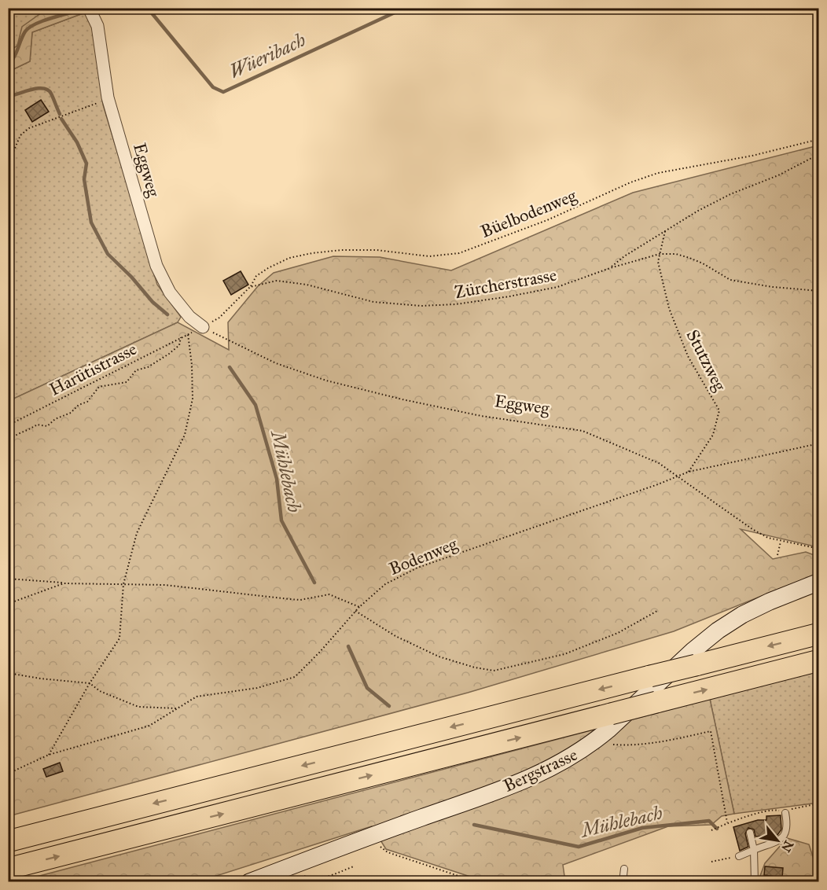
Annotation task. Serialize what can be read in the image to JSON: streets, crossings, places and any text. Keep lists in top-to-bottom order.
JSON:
{
  "streets": {
    "street": ["Eggweg", "Bergstrasse"],
    "path": [
      "Büelbodenweg",
      "Zürcherstrasse",
      "Stutzweg",
      "Harütistrasse",
      "Bodenweg"
    ]
  },
  "crossings": [
    ["Eggweg", "Bodenweg"],
    ["Büelbodenweg", "Zürcherstrasse"],
    ["Zürcherstrasse", "Stutzweg"],
    ["Stutzweg", "Bodenweg"]
  ],
  "water": ["Wüeribach", "Mühlebach"],
  "north": "bottom right"
}
